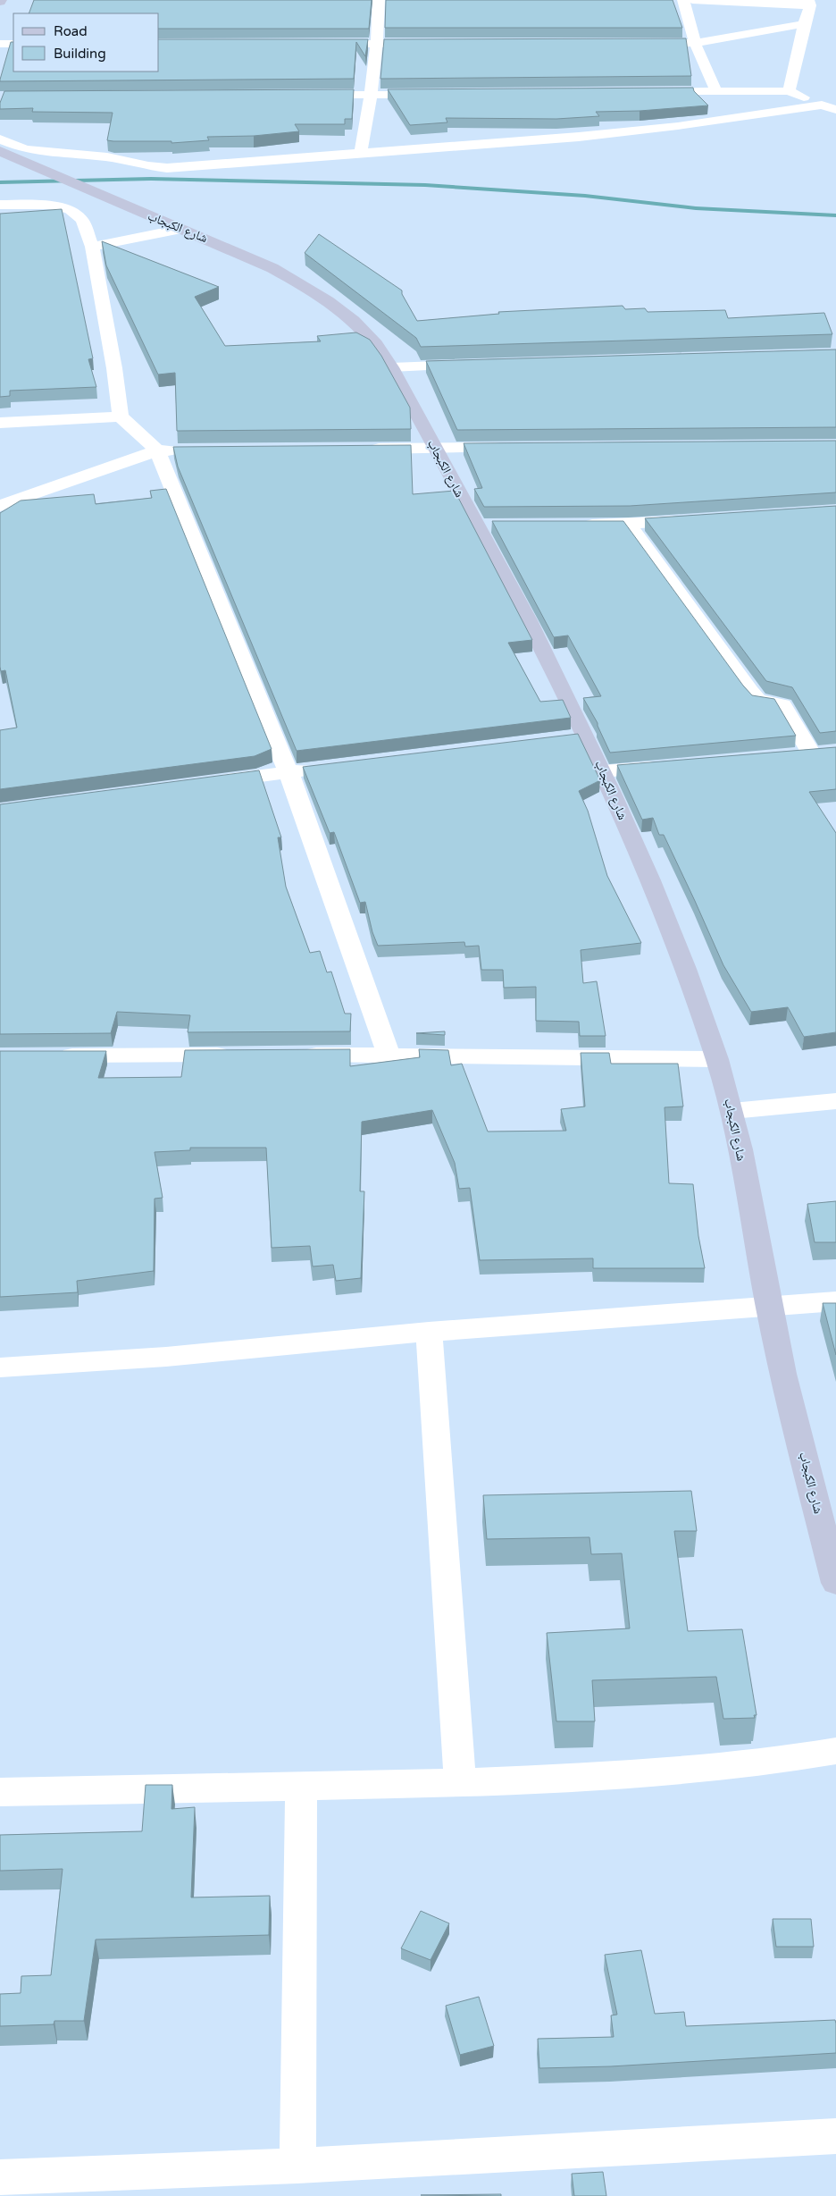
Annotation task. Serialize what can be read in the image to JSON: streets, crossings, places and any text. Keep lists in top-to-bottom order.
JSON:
{
  "streets": {
    "main road": ["شارع الكبجاب"]
  },
  "legend": ["Road", "Building"]
}
